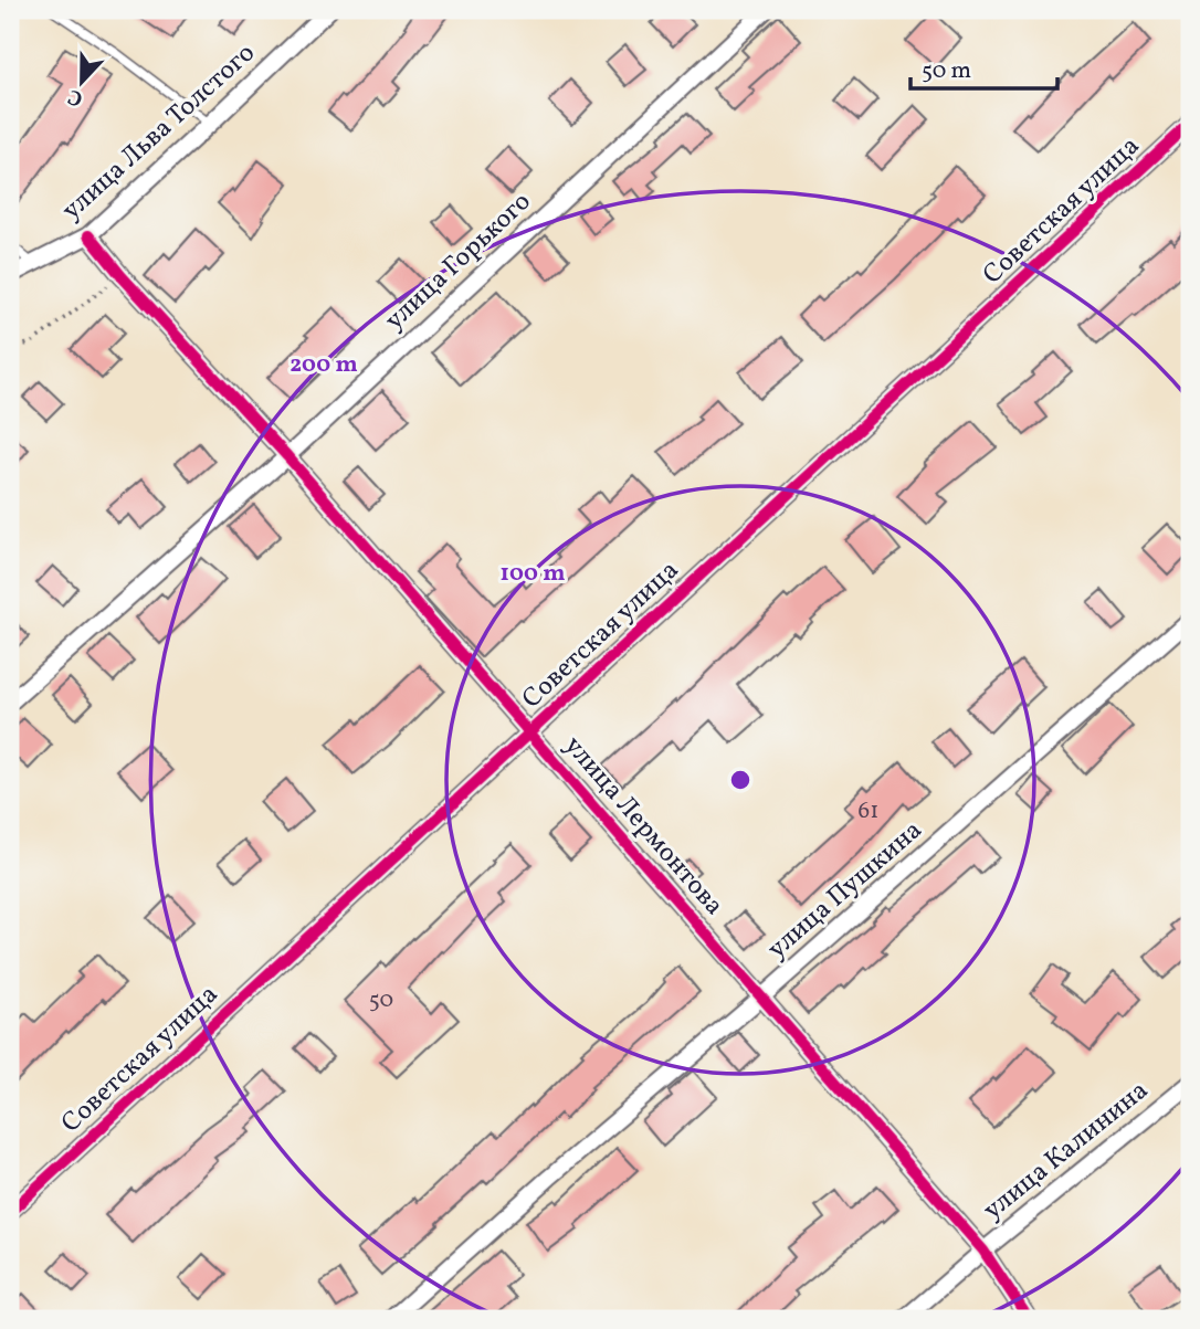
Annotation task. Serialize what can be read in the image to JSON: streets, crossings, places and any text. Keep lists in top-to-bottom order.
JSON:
{
  "streets": {
    "street": [
      "улица Льва Толстого",
      "Советская улица",
      "улица Горького",
      "улица Лермонтова",
      "улица Пушкина",
      "улица Калинина"
    ]
  },
  "crossings": [
    ["улица Льва Толстого", "улица Лермонтова"],
    ["Советская улица", "улица Лермонтова"],
    ["улица Горького", "улица Лермонтова"],
    ["улица Лермонтова", "улица Пушкина"],
    ["улица Лермонтова", "улица Калинина"]
  ],
  "house_numbers": ["61", "50"],
  "scale_bar": "50 m",
  "north": "bottom",
  "rings": ["200 m", "100 m"]
}
